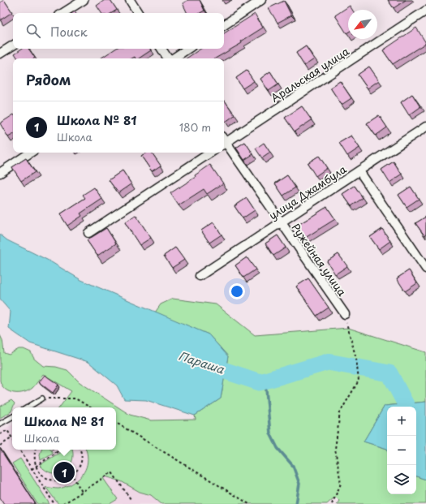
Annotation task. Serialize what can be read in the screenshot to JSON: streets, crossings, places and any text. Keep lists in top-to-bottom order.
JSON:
{
  "streets": {
    "street": ["Аральская улица", "улица Джамбула", "Ружейная улица"]
  },
  "crossings": [
    ["улица Джамбула", "Ружейная улица"]
  ],
  "water": ["Параша"],
  "north": "bottom left",
  "page": {
    "search": "Поиск",
    "heading": "Рядом",
    "list": [
      {
        "mark": "1",
        "name": "Школа № 81",
        "note": "Школа",
        "value": "180 m"
      }
    ],
    "map_buttons": ["+", "−"],
    "popup": ["Школа № 81", "Школа"],
    "pins": "1"
  }
}
